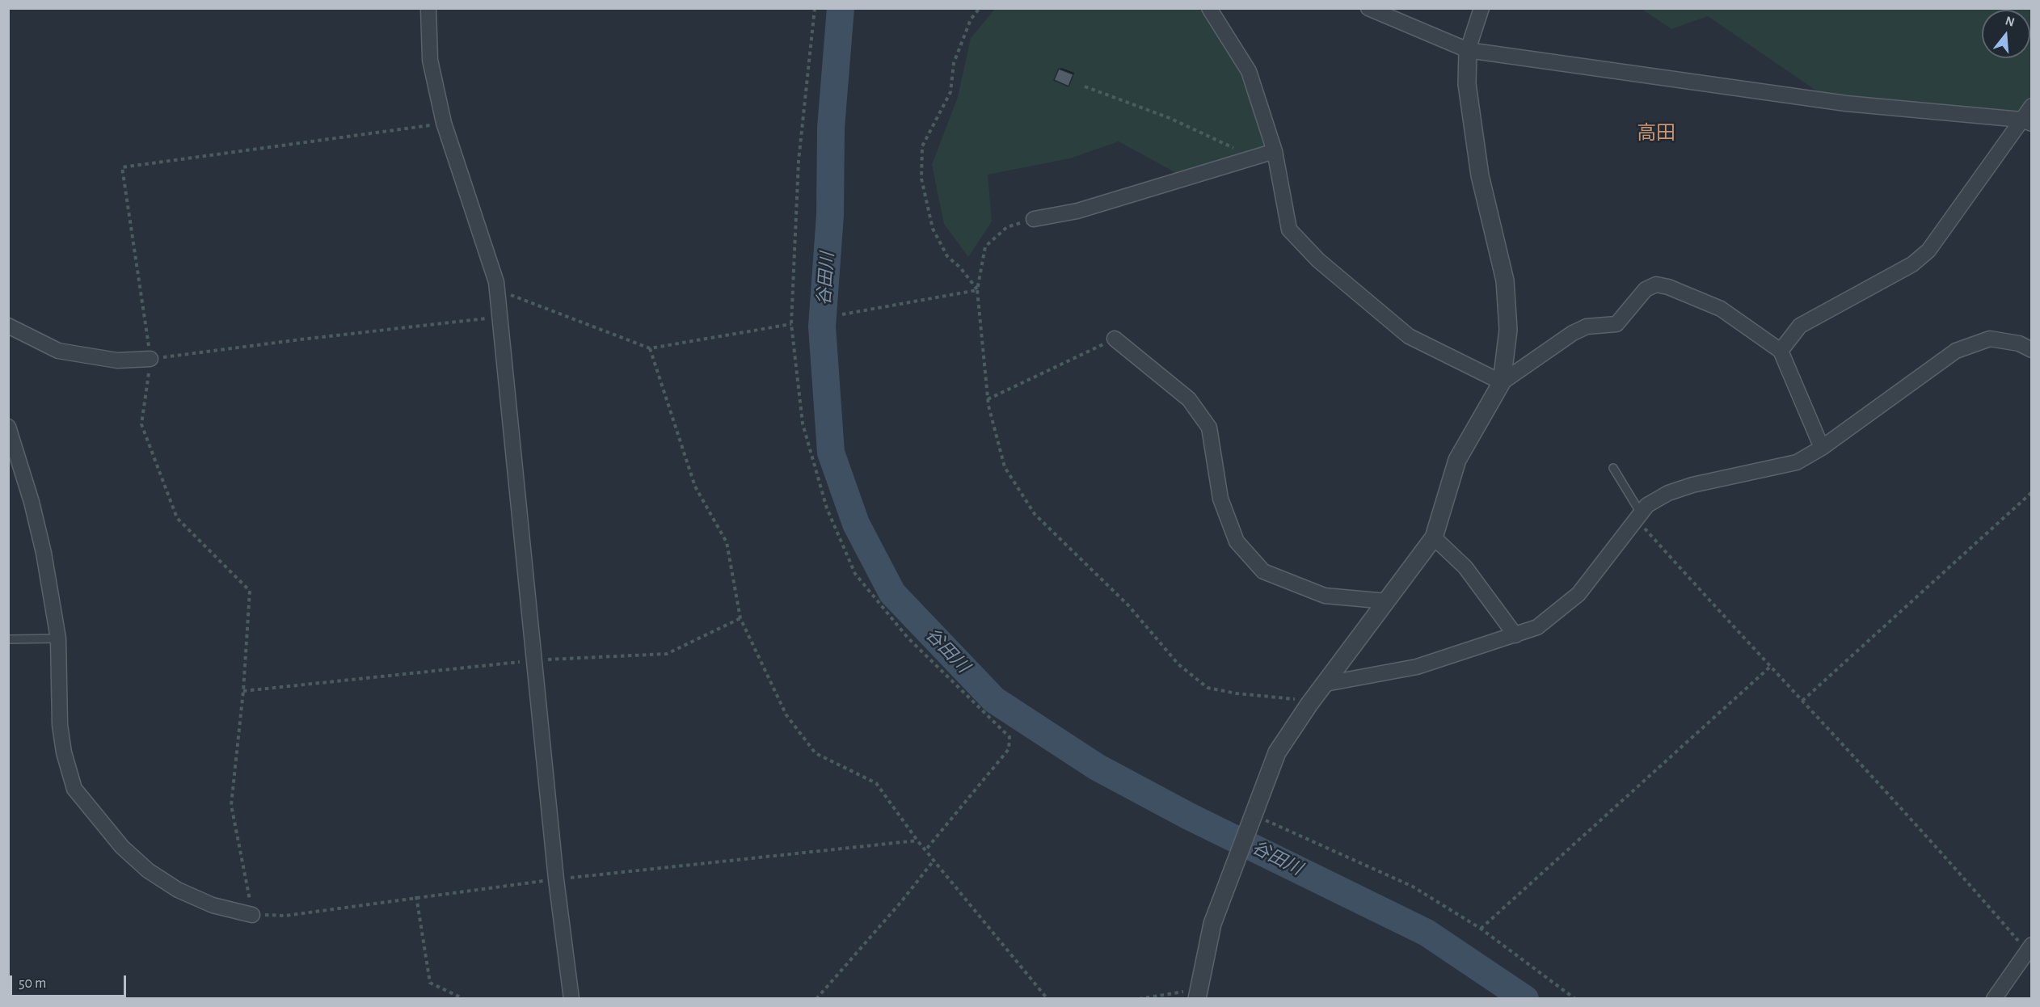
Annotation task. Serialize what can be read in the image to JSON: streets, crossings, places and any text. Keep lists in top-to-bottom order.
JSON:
{
  "districts": ["高田"],
  "water": ["谷田川"],
  "scale_bar": "50 m",
  "north": "top"
}
